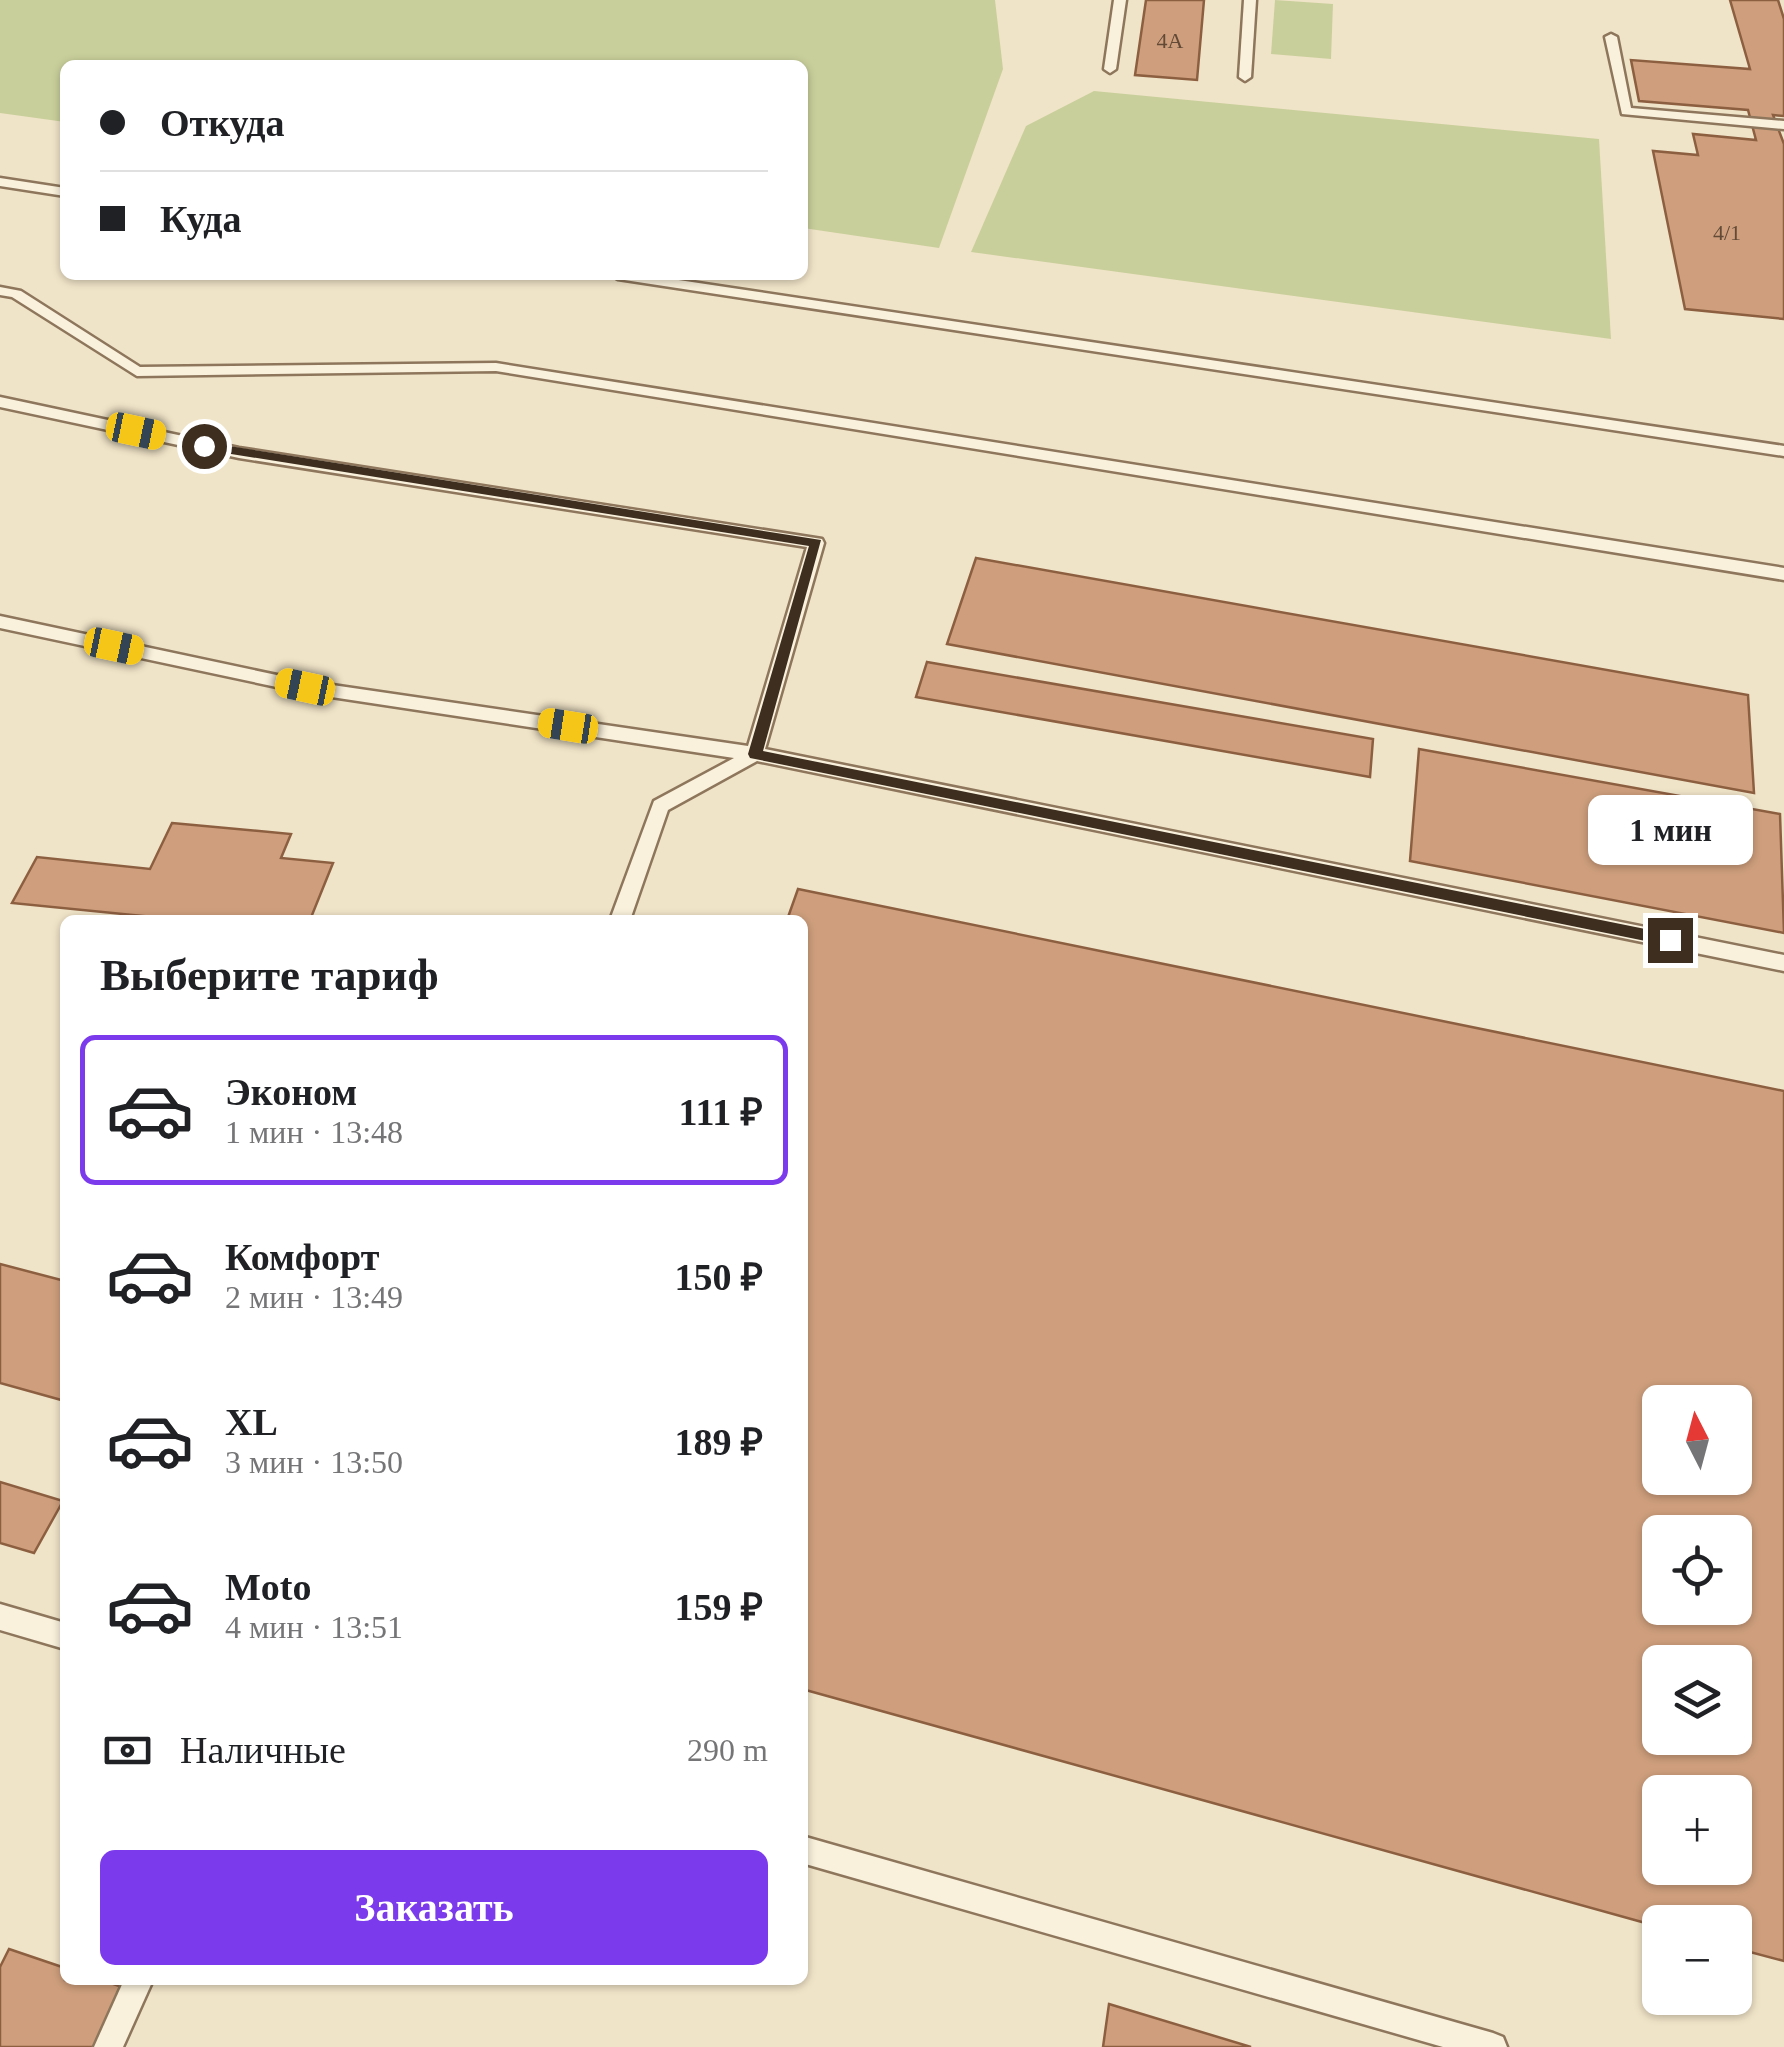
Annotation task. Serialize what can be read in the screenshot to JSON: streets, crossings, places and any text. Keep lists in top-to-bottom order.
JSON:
{
  "house_numbers": ["4А", "4/1"],
  "north": "top",
  "page": {
    "banner": ["Откуда", "Куда"],
    "bubble": "1 мин",
    "heading": "Выберите тариф",
    "list": [
      {
        "name": "Эконом",
        "note": "1 мин · 13:48",
        "value": "111 ₽"
      },
      {
        "name": "Комфорт",
        "note": "2 мин · 13:49",
        "value": "150 ₽"
      },
      {
        "name": "XL",
        "note": "3 мин · 13:50",
        "value": "189 ₽"
      },
      {
        "name": "Moto",
        "note": "4 мин · 13:51",
        "value": "159 ₽"
      }
    ],
    "map_buttons": ["+", "−"],
    "pay": ["Наличные", "290 m"],
    "buttons": "Заказать"
  }
}
